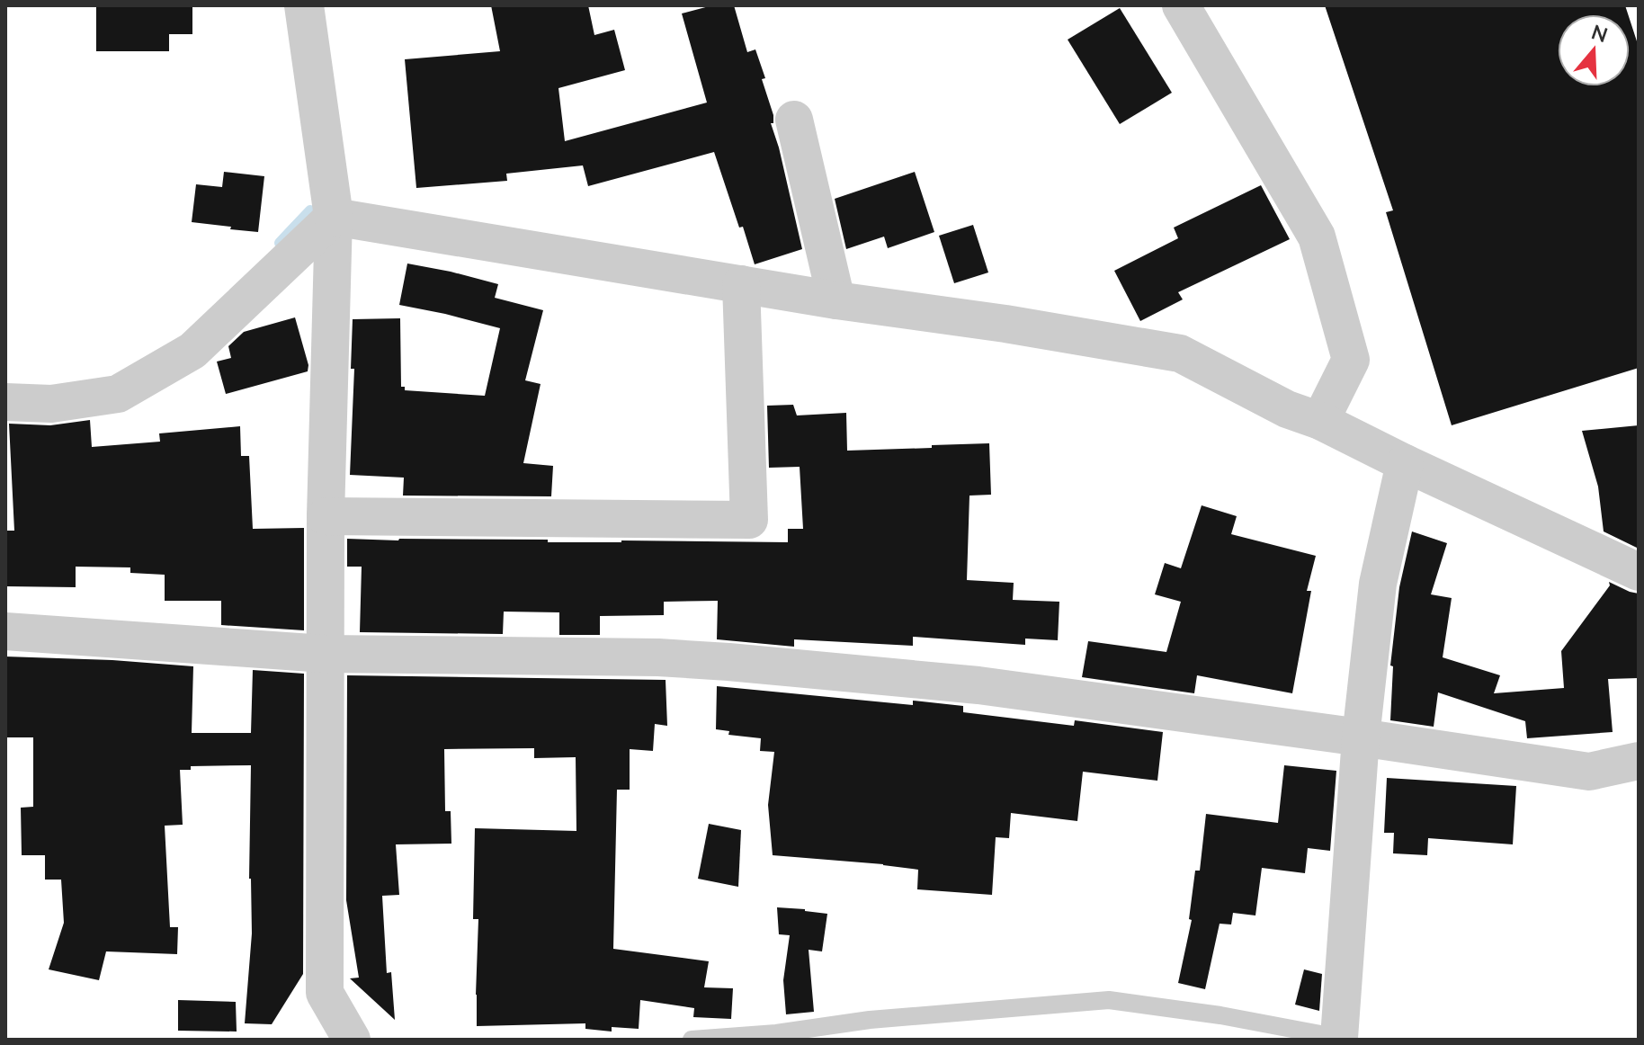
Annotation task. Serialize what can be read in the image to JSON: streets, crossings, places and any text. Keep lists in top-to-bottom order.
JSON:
{
  "north": "top"
}
